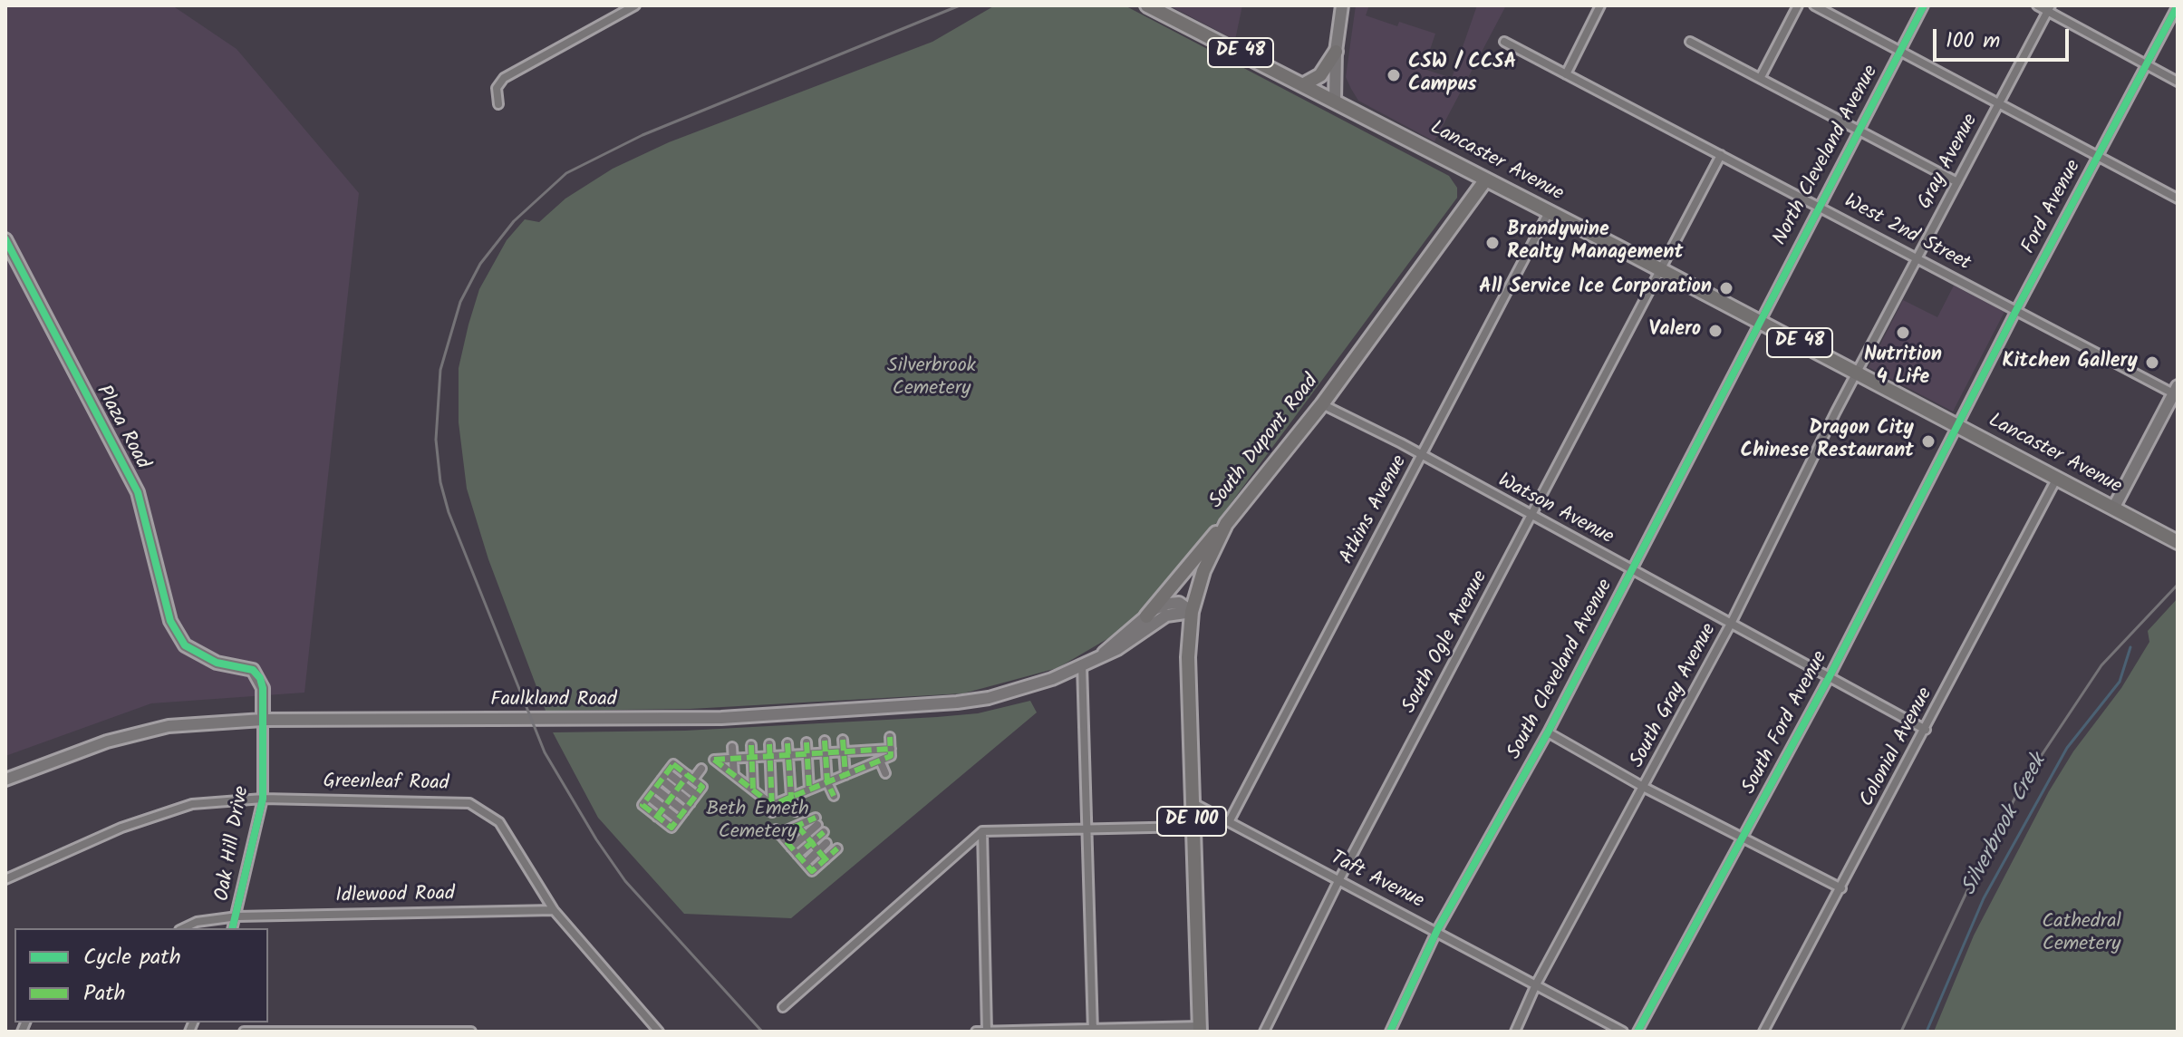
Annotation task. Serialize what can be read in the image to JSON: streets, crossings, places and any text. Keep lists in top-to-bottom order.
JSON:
{
  "streets": {
    "main road": [
      "DE 48",
      "Lancaster Avenue",
      "Plaza Road",
      "South Dupont Road",
      "Faulkland Road",
      "DE 100"
    ],
    "street": [
      "North Cleveland Avenue",
      "Gray Avenue",
      "Ford Avenue",
      "West 2nd Street",
      "Atkins Avenue",
      "Watson Avenue",
      "South Ogle Avenue",
      "South Cleveland Avenue",
      "South Gray Avenue",
      "South Ford Avenue",
      "Colonial Avenue",
      "Greenleaf Road",
      "Oak Hill Drive",
      "Taft Avenue",
      "Idlewood Road"
    ]
  },
  "crossings": [
    ["DE 48", "Lancaster Avenue"],
    ["North Cleveland Avenue", "Lancaster Avenue"],
    ["North Cleveland Avenue", "West 2nd Street"],
    ["North Cleveland Avenue", "South Cleveland Avenue"],
    ["Lancaster Avenue", "Gray Avenue"],
    ["Lancaster Avenue", "Ford Avenue"],
    ["Lancaster Avenue", "South Dupont Road"],
    ["Lancaster Avenue", "Atkins Avenue"],
    ["Lancaster Avenue", "South Ogle Avenue"],
    ["Lancaster Avenue", "South Cleveland Avenue"],
    ["Lancaster Avenue", "South Gray Avenue"],
    ["Lancaster Avenue", "South Ford Avenue"],
    ["Lancaster Avenue", "Colonial Avenue"],
    ["Gray Avenue", "West 2nd Street"],
    ["Gray Avenue", "South Gray Avenue"],
    ["Ford Avenue", "West 2nd Street"],
    ["Ford Avenue", "South Ford Avenue"],
    ["West 2nd Street", "South Ogle Avenue"],
    ["Plaza Road", "Faulkland Road"],
    ["Plaza Road", "Oak Hill Drive"],
    ["South Dupont Road", "Watson Avenue"],
    ["South Dupont Road", "Faulkland Road"],
    ["South Dupont Road", "Taft Avenue"],
    ["Atkins Avenue", "Watson Avenue"],
    ["Atkins Avenue", "Taft Avenue"],
    ["Watson Avenue", "South Ogle Avenue"],
    ["Watson Avenue", "South Cleveland Avenue"],
    ["Watson Avenue", "South Gray Avenue"],
    ["Watson Avenue", "South Ford Avenue"],
    ["Watson Avenue", "Colonial Avenue"],
    ["South Ogle Avenue", "Taft Avenue"],
    ["South Cleveland Avenue", "Taft Avenue"],
    ["South Gray Avenue", "Taft Avenue"],
    ["Faulkland Road", "Oak Hill Drive"],
    ["Greenleaf Road", "Oak Hill Drive"],
    ["Greenleaf Road", "Idlewood Road"],
    ["Oak Hill Drive", "Idlewood Road"]
  ],
  "water": ["Silverbrook Creek"],
  "parks": ["Silverbrook Cemetery", "Beth Emeth Cemetery", "Cathedral Cemetery"],
  "places": [
    "CSW / CCSA Campus",
    "Brandywine Realty Management",
    "All Service Ice Corporation",
    "Valero",
    "Nutrition 4 Life",
    "Kitchen Gallery",
    "Dragon City Chinese Restaurant"
  ],
  "legend": ["Cycle path", "Path"],
  "scale_bar": "100 m"
}
